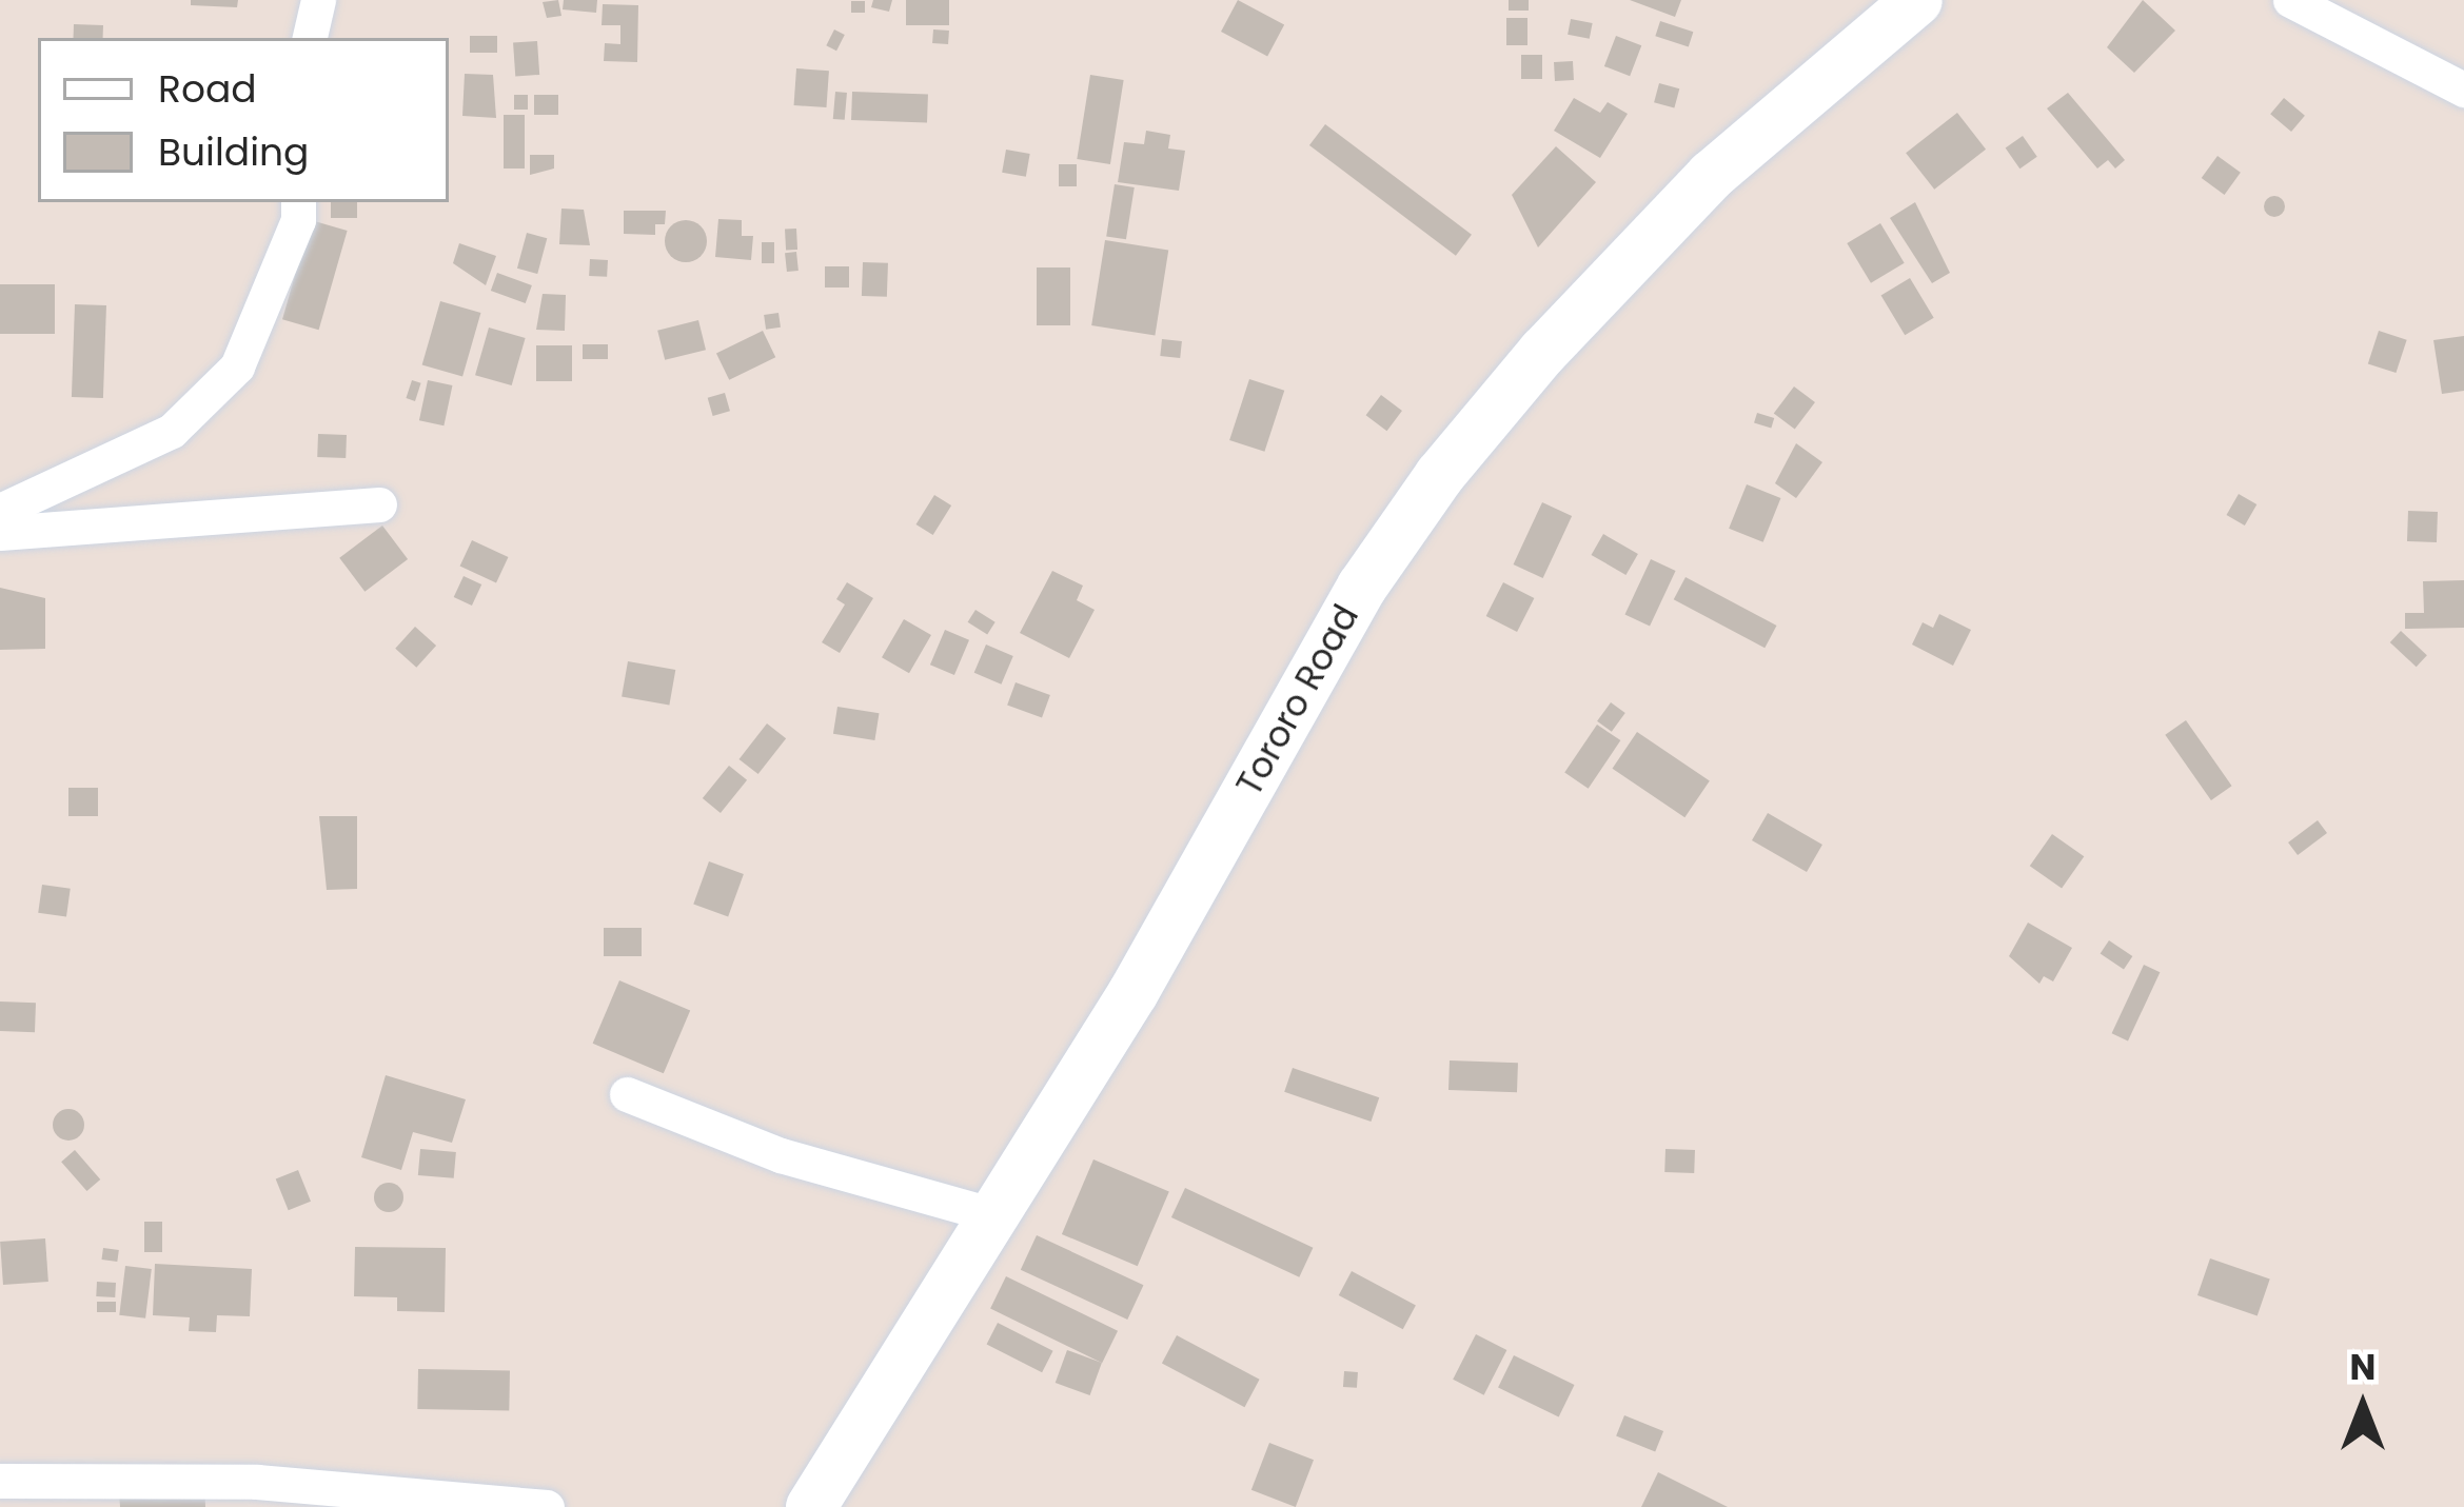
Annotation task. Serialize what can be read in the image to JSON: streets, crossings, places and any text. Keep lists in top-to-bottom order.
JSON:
{
  "streets": {
    "main road": ["Tororo Road"]
  },
  "legend": ["Road", "Building"],
  "north": "top"
}
